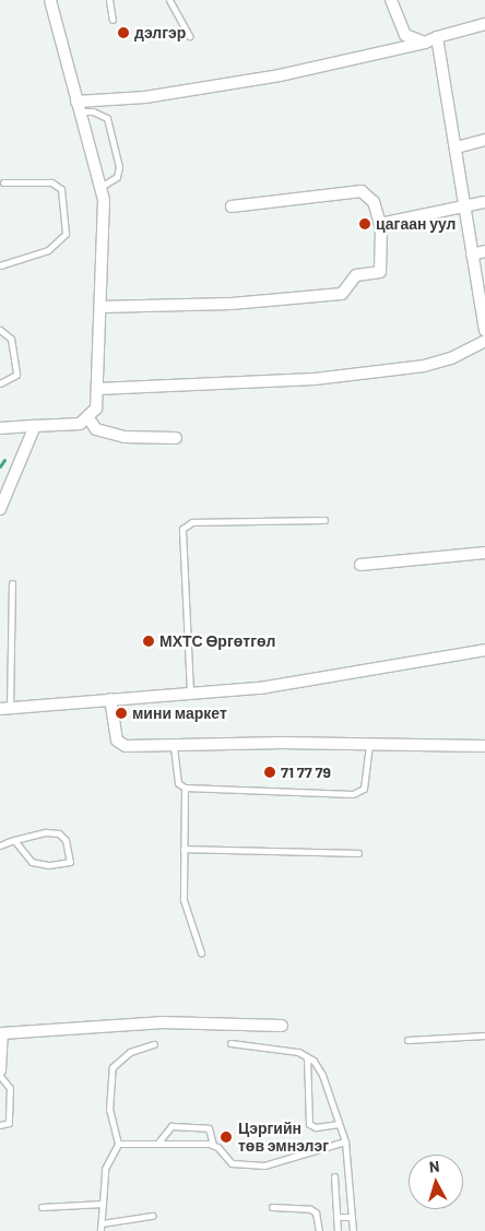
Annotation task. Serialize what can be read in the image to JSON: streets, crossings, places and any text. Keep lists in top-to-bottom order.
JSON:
{
  "places": [
    "дэлгэр",
    "цагаан уул",
    "МХТС Өргөтгөл",
    "мини маркет",
    "71 77 79",
    "Цэргийн төв эмнэлэг"
  ],
  "north": "top"
}
